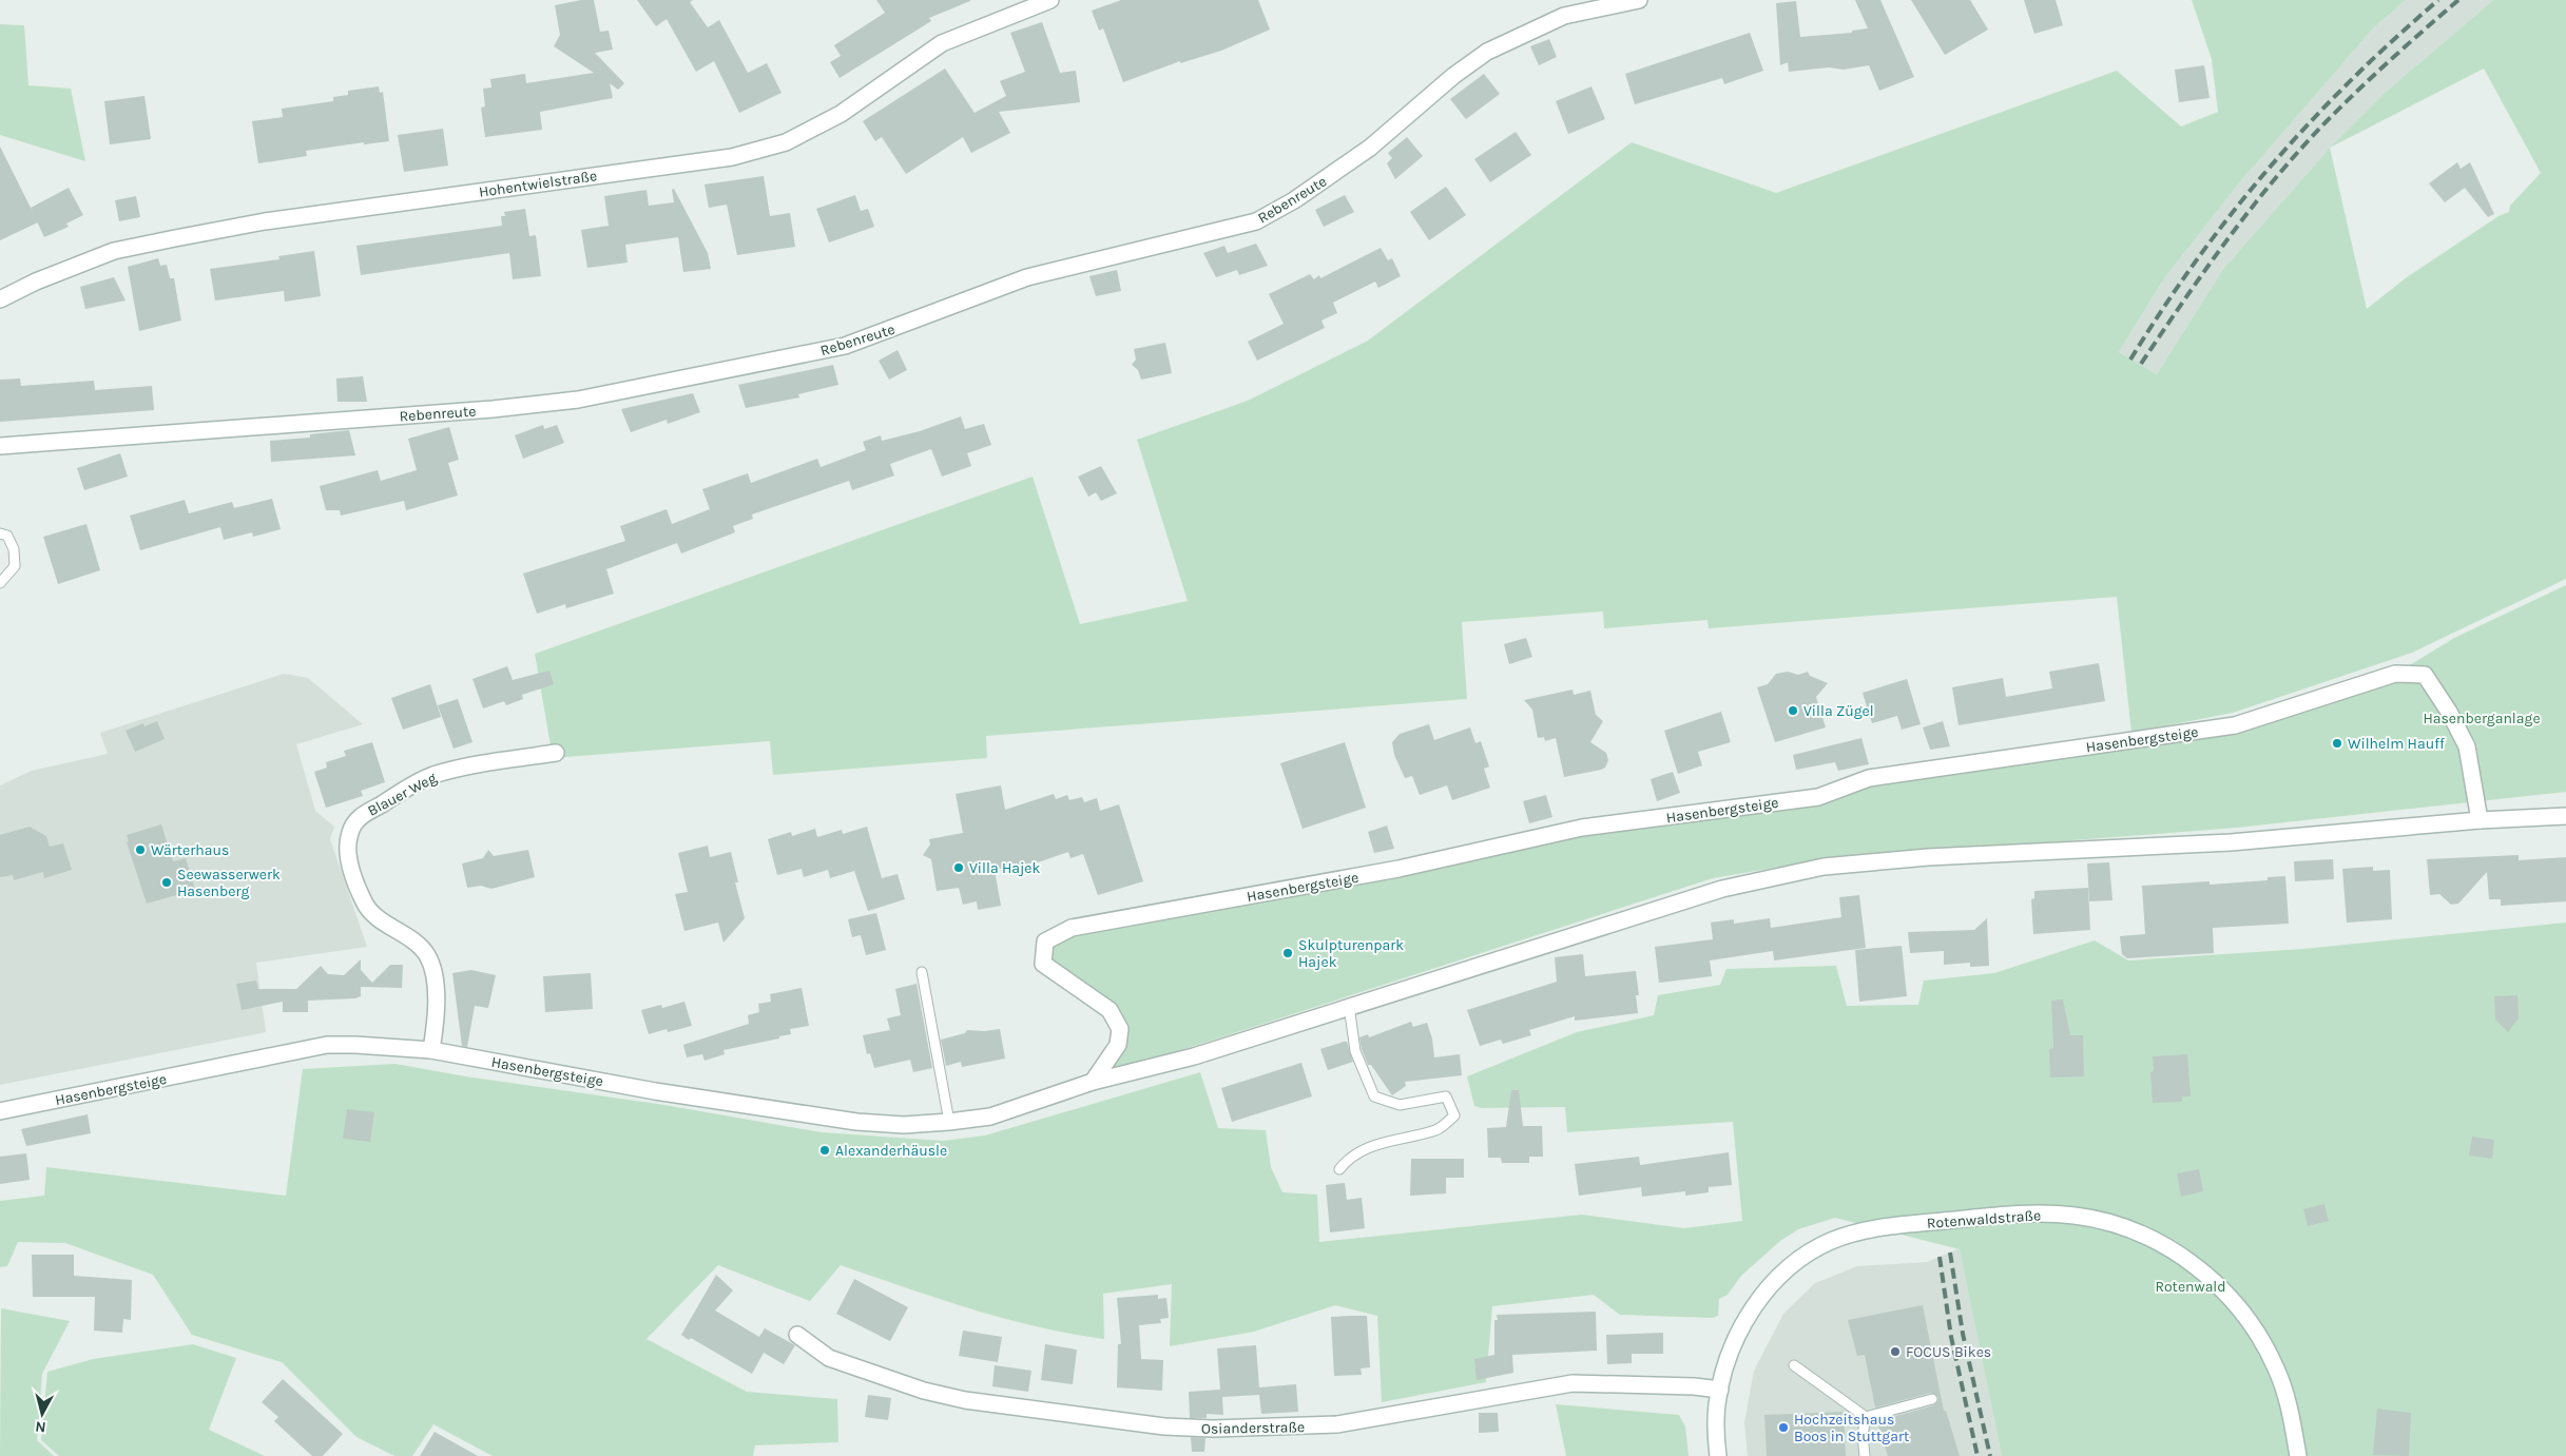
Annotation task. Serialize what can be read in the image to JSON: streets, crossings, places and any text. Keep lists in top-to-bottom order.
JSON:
{
  "streets": {
    "street": [
      "Hohentwielstraße",
      "Rebenreute",
      "Hasenbergsteige",
      "Blauer Weg",
      "Rotenwaldstraße",
      "Osianderstraße"
    ]
  },
  "crossings": [
    ["Hasenbergsteige", "Blauer Weg"],
    ["Rotenwaldstraße", "Osianderstraße"]
  ],
  "parks": ["Hasenberganlage", "Rotenwald"],
  "places": [
    "Villa Zügel",
    "Wilhelm Hauff",
    "Wärterhaus",
    "Villa Hajek",
    "Seewasserwerk Hasenberg",
    "Skulpturenpark Hajek",
    "Alexanderhäusle",
    "FOCUS Bikes",
    "Hochzeitshaus Boos in Stuttgart"
  ],
  "north": "bottom"
}
